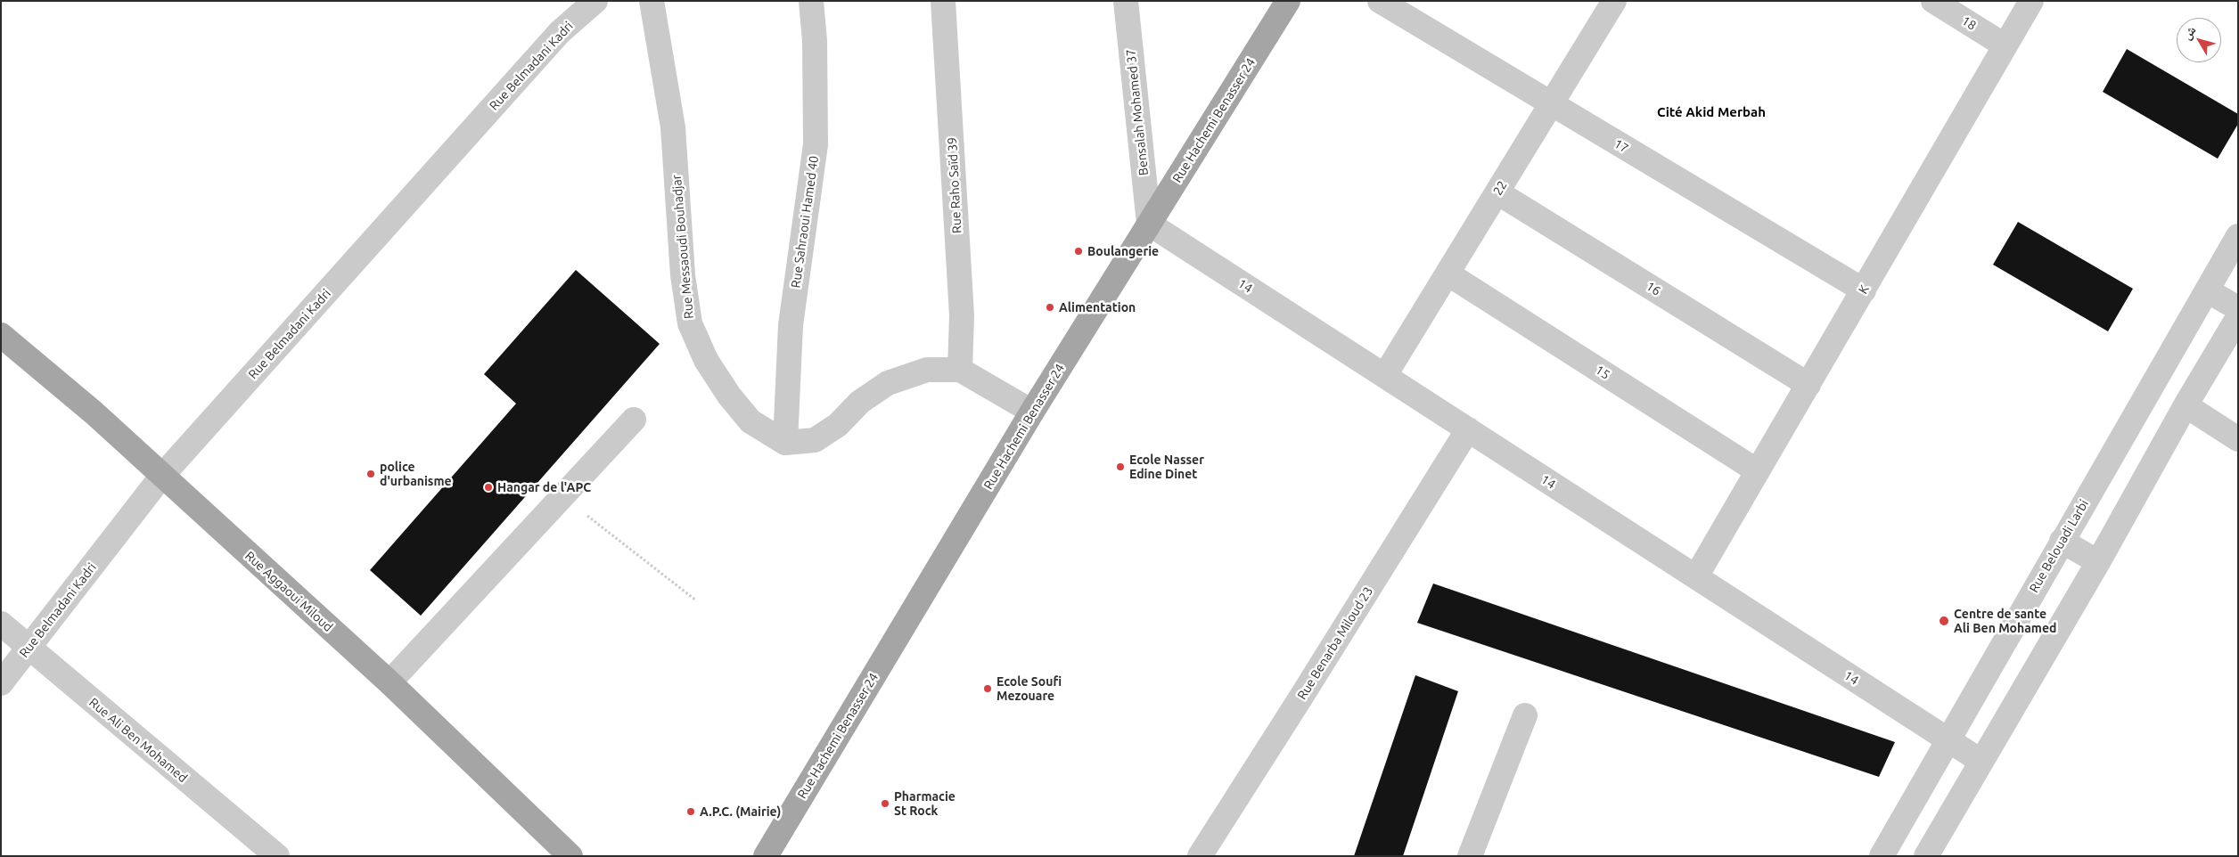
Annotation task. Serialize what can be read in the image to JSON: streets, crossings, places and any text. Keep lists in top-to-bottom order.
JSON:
{
  "streets": {
    "main road": ["Rue Hachemi Benasser 24", "Rue Aggaoui Miloud"],
    "street": [
      "18",
      "Rue Belmadani Kadri",
      "Bensalah Mohamed 37",
      "17",
      "Rue Raho Saïd 39",
      "22",
      "Rue Sahraoui Hamed 40",
      "Rue Messaoudi Bouhadjar",
      "14",
      "16",
      "K",
      "15",
      "Rue Belouadi Larbi",
      "Rue Benarba Miloud 23",
      "Rue Ali Ben Mohamed"
    ]
  },
  "crossings": [
    ["18", "K"],
    ["Rue Belmadani Kadri", "Rue Aggaoui Miloud"],
    ["Rue Belmadani Kadri", "Rue Ali Ben Mohamed"],
    ["Bensalah Mohamed 37", "Rue Hachemi Benasser 24"],
    ["Bensalah Mohamed 37", "14"],
    ["Rue Hachemi Benasser 24", "14"],
    ["17", "22"],
    ["17", "K"],
    ["22", "14"],
    ["22", "16"],
    ["22", "15"],
    ["Rue Sahraoui Hamed 40", "Rue Messaoudi Bouhadjar"],
    ["14", "K"],
    ["14", "Rue Belouadi Larbi"],
    ["14", "Rue Benarba Miloud 23"],
    ["16", "K"],
    ["K", "15"]
  ],
  "districts": ["Cité Akid Merbah"],
  "places": [
    "Boulangerie",
    "Alimentation",
    "Ecole Nasser Edine Dinet",
    "police d'urbanisme",
    "Hangar de l'APC",
    "Centre de sante Ali Ben Mohamed",
    "Ecole Soufi Mezouare",
    "Pharmacie St Rock",
    "A.P.C. (Mairie)"
  ],
  "north": "top left"
}
